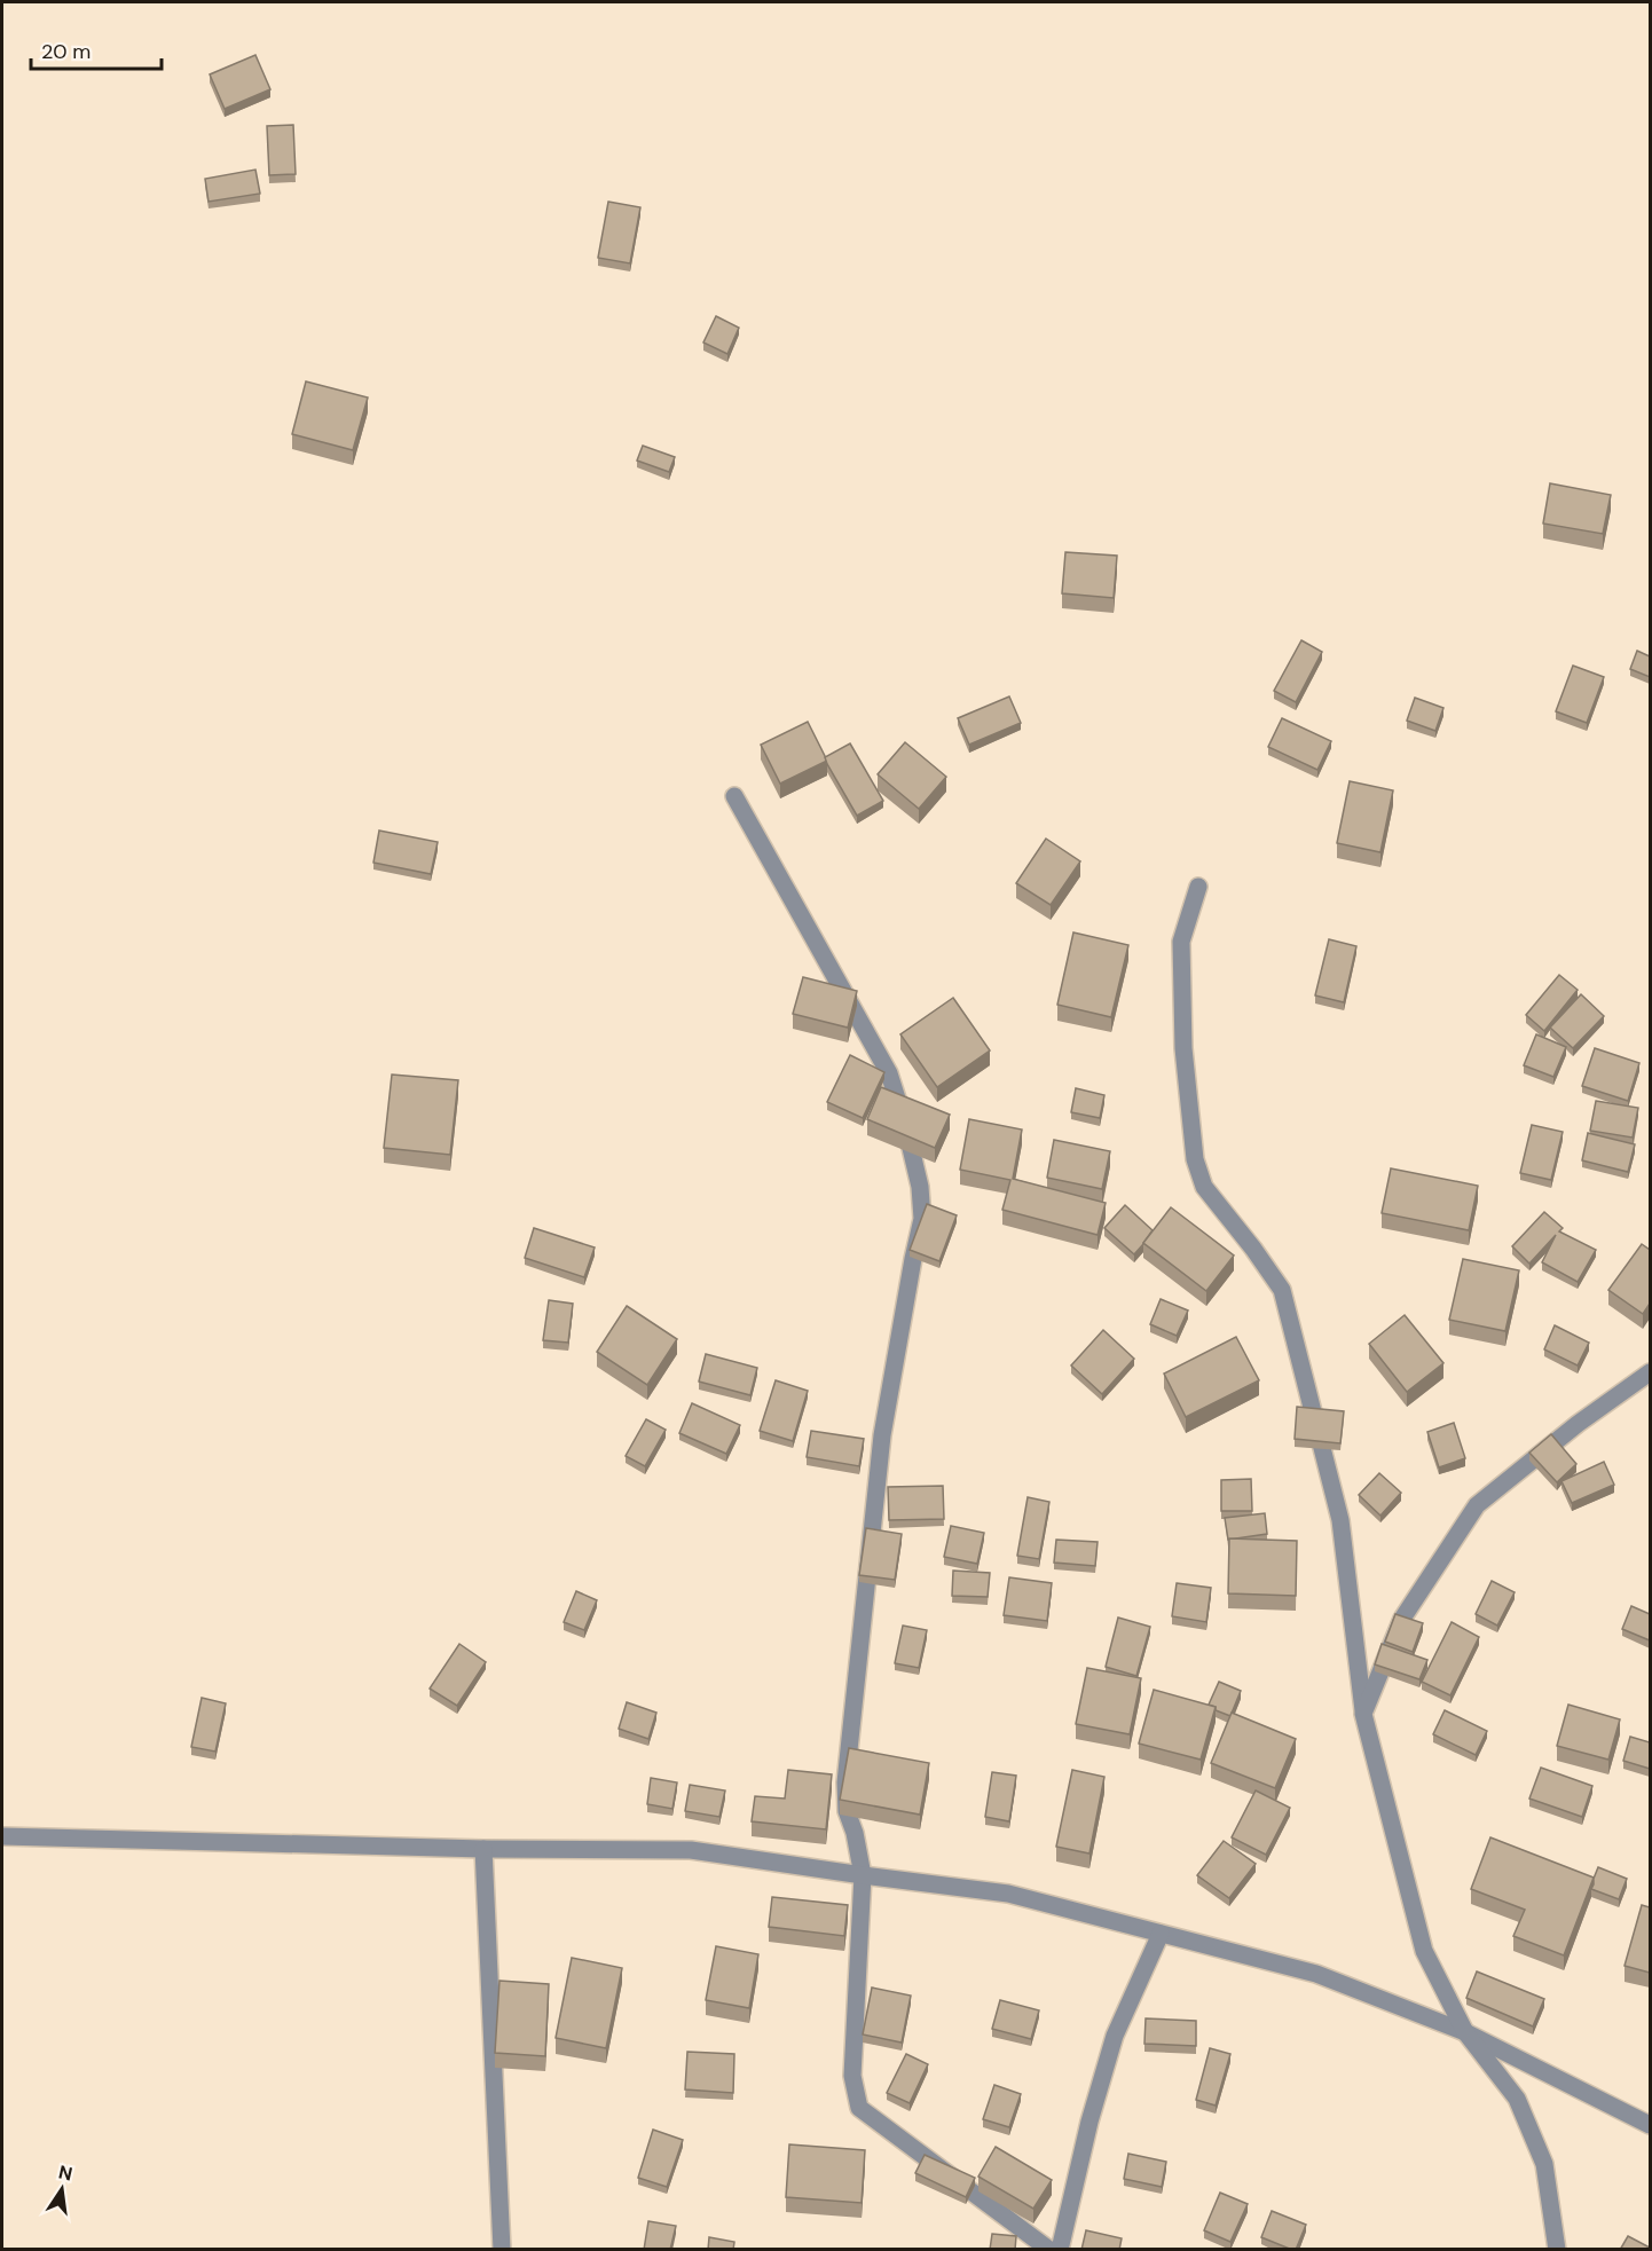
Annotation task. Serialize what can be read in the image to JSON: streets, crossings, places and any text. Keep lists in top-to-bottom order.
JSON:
{
  "scale_bar": "20 m",
  "north": "top"
}
